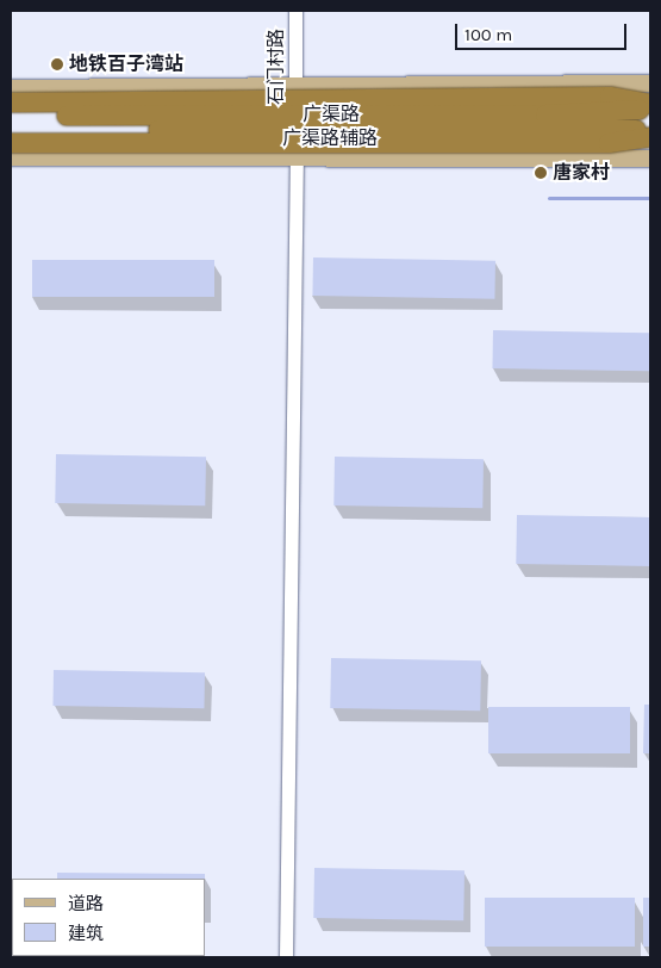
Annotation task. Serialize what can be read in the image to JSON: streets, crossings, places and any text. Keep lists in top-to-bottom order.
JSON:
{
  "streets": {
    "highway": ["广渠路"],
    "main road": ["广渠路辅路"],
    "street": ["石门村路"]
  },
  "crossings": [
    ["石门村路", "广渠路"],
    ["石门村路", "广渠路辅路"]
  ],
  "places": ["地铁百子湾站", "唐家村"],
  "legend": ["道路", "建筑"],
  "scale_bar": "100 m"
}
